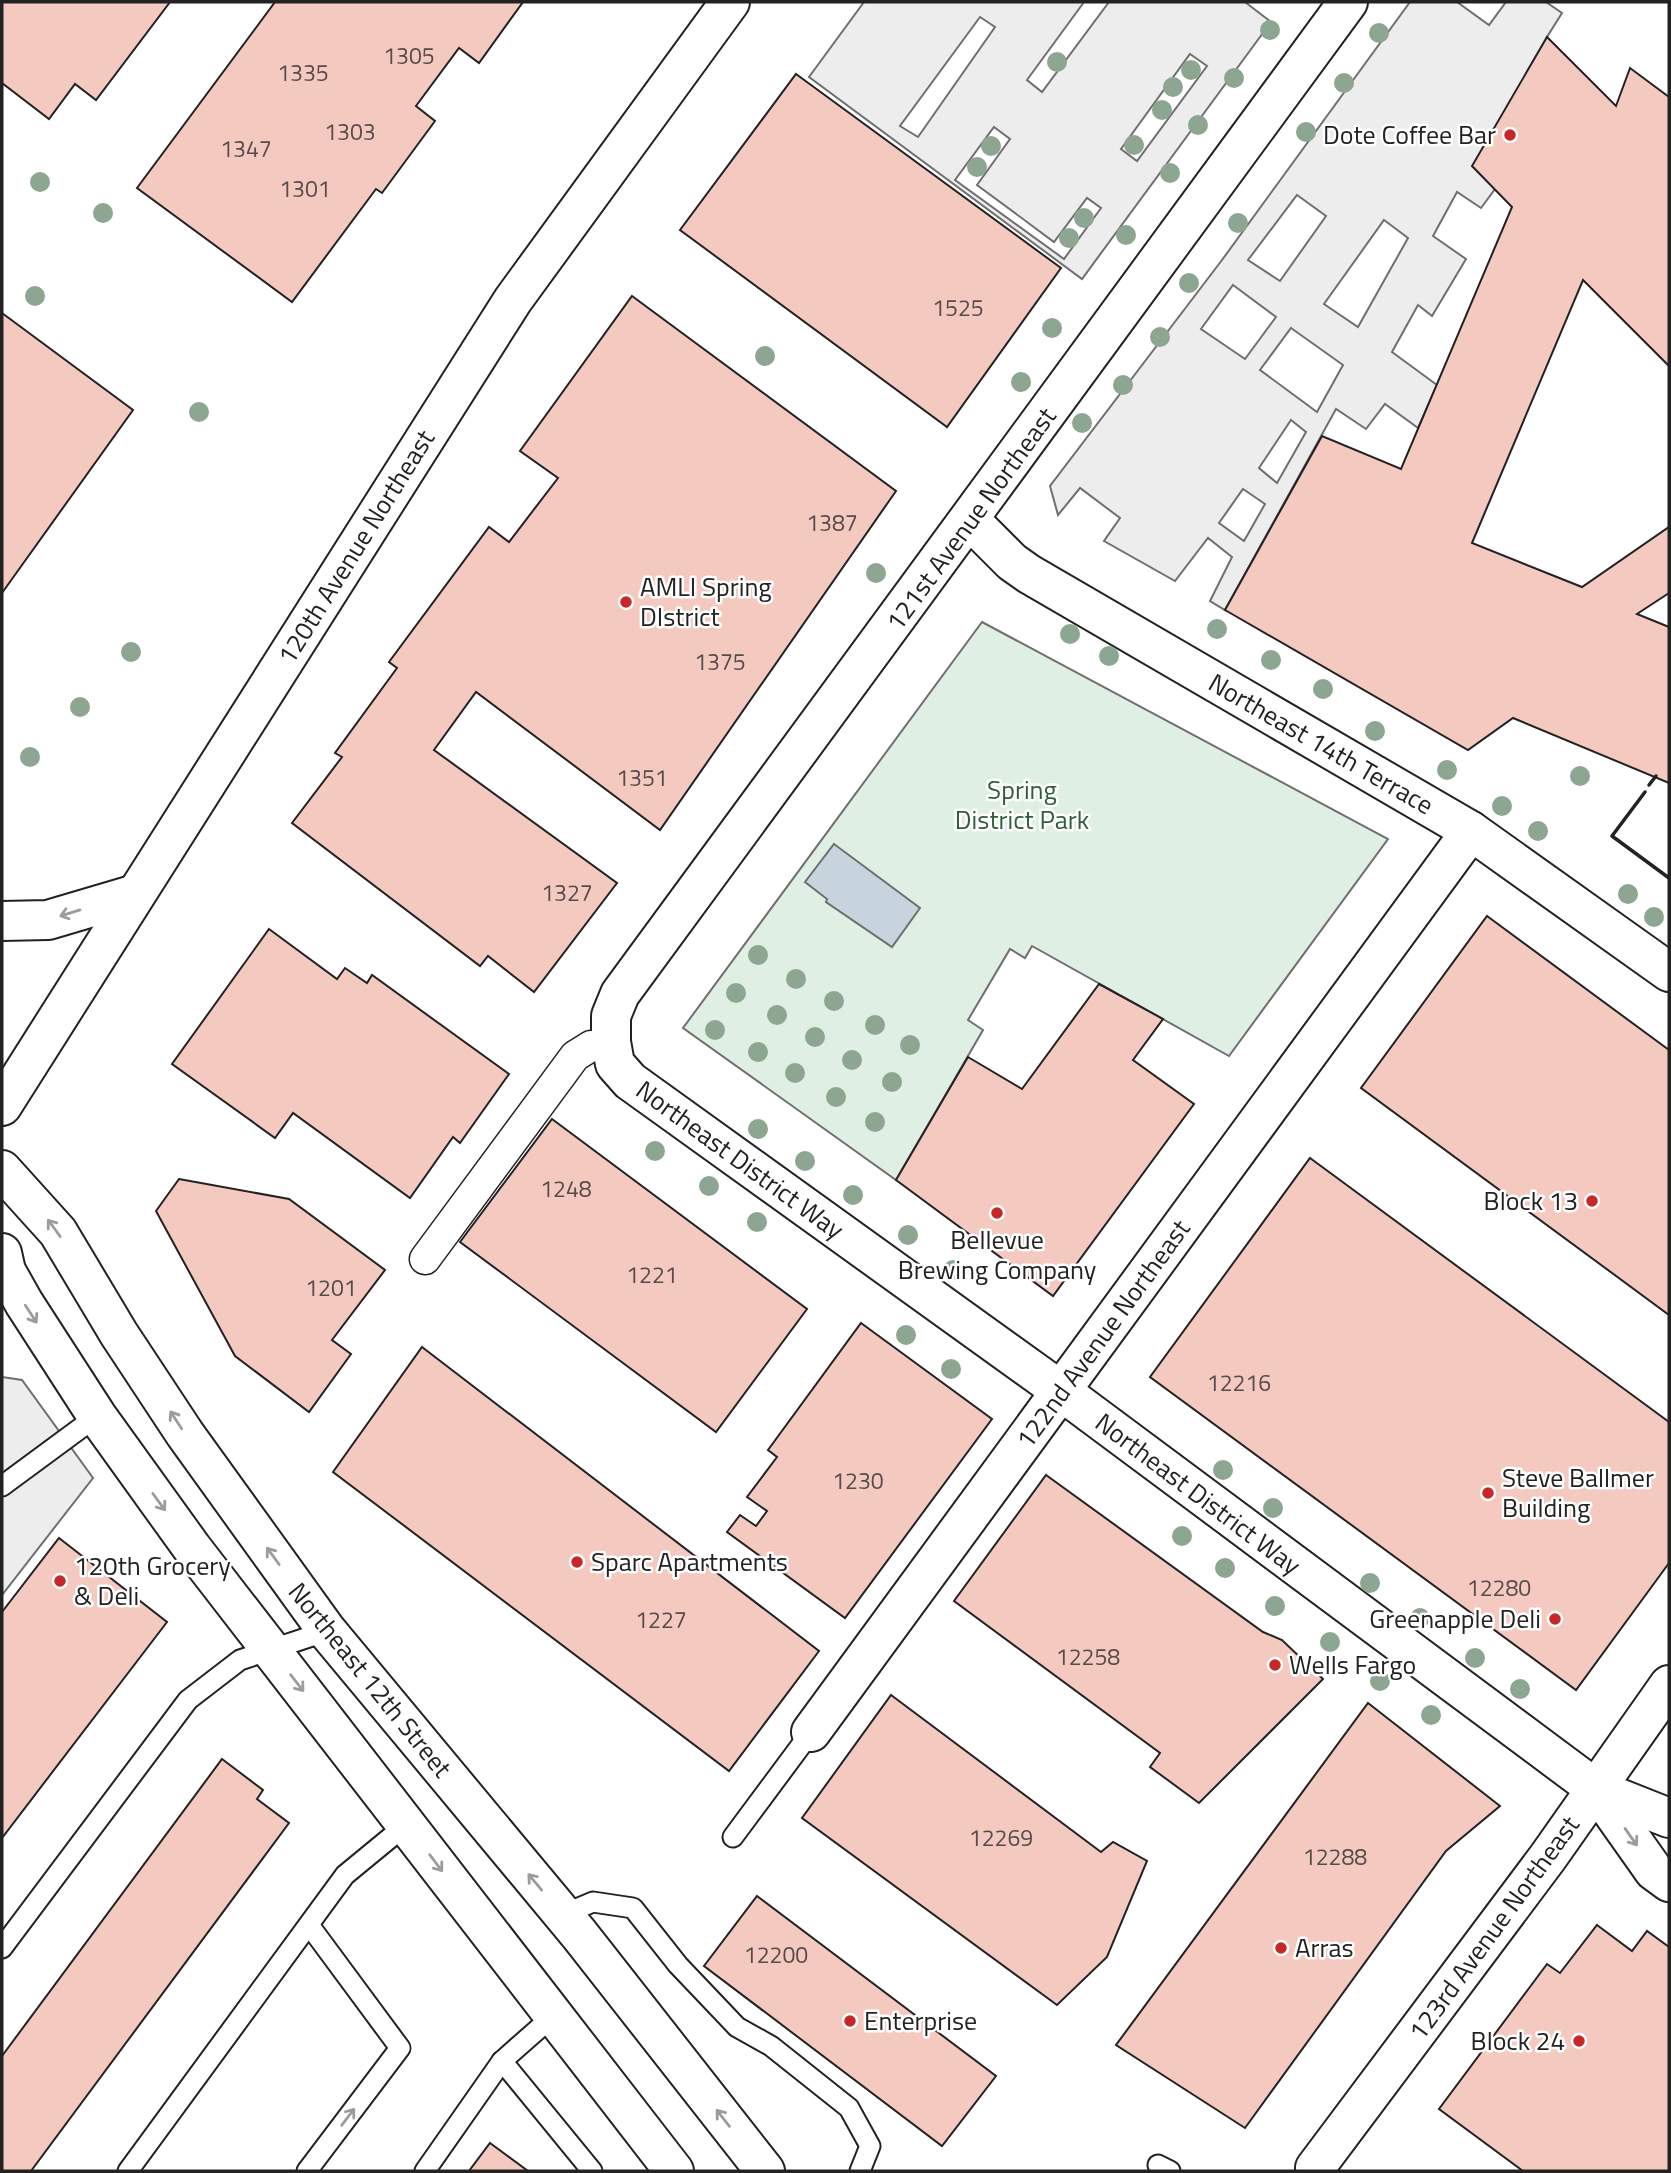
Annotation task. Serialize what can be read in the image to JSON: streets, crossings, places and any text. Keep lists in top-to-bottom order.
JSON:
{
  "streets": {
    "street": [
      "121st Avenue Northeast",
      "120th Avenue Northeast",
      "Northeast 14th Terrace",
      "Northeast District Way",
      "122nd Avenue Northeast",
      "Northeast 12th Street",
      "123rd Avenue Northeast"
    ]
  },
  "crossings": [
    ["121st Avenue Northeast", "Northeast 14th Terrace"],
    ["121st Avenue Northeast", "Northeast District Way"],
    ["Northeast 14th Terrace", "122nd Avenue Northeast"],
    ["Northeast District Way", "122nd Avenue Northeast"],
    ["Northeast District Way", "123rd Avenue Northeast"]
  ],
  "parks": ["Spring District Park"],
  "places": [
    "Dote Coffee Bar",
    "AMLI Spring DIstrict",
    "Block 13",
    "Bellevue Brewing Company",
    "Steve Ballmer Building",
    "Sparc Apartments",
    "120th Grocery & Deli",
    "Greenapple Deli",
    "Wells Fargo",
    "Arras",
    "Enterprise",
    "Block 24"
  ],
  "house_numbers": [
    "1305",
    "1335",
    "1303",
    "1347",
    "1301",
    "1525",
    "1387",
    "1375",
    "1351",
    "1327",
    "1248",
    "1221",
    "1201",
    "12216",
    "1230",
    "12280",
    "1227",
    "12258",
    "12269",
    "12288",
    "12200"
  ]
}
